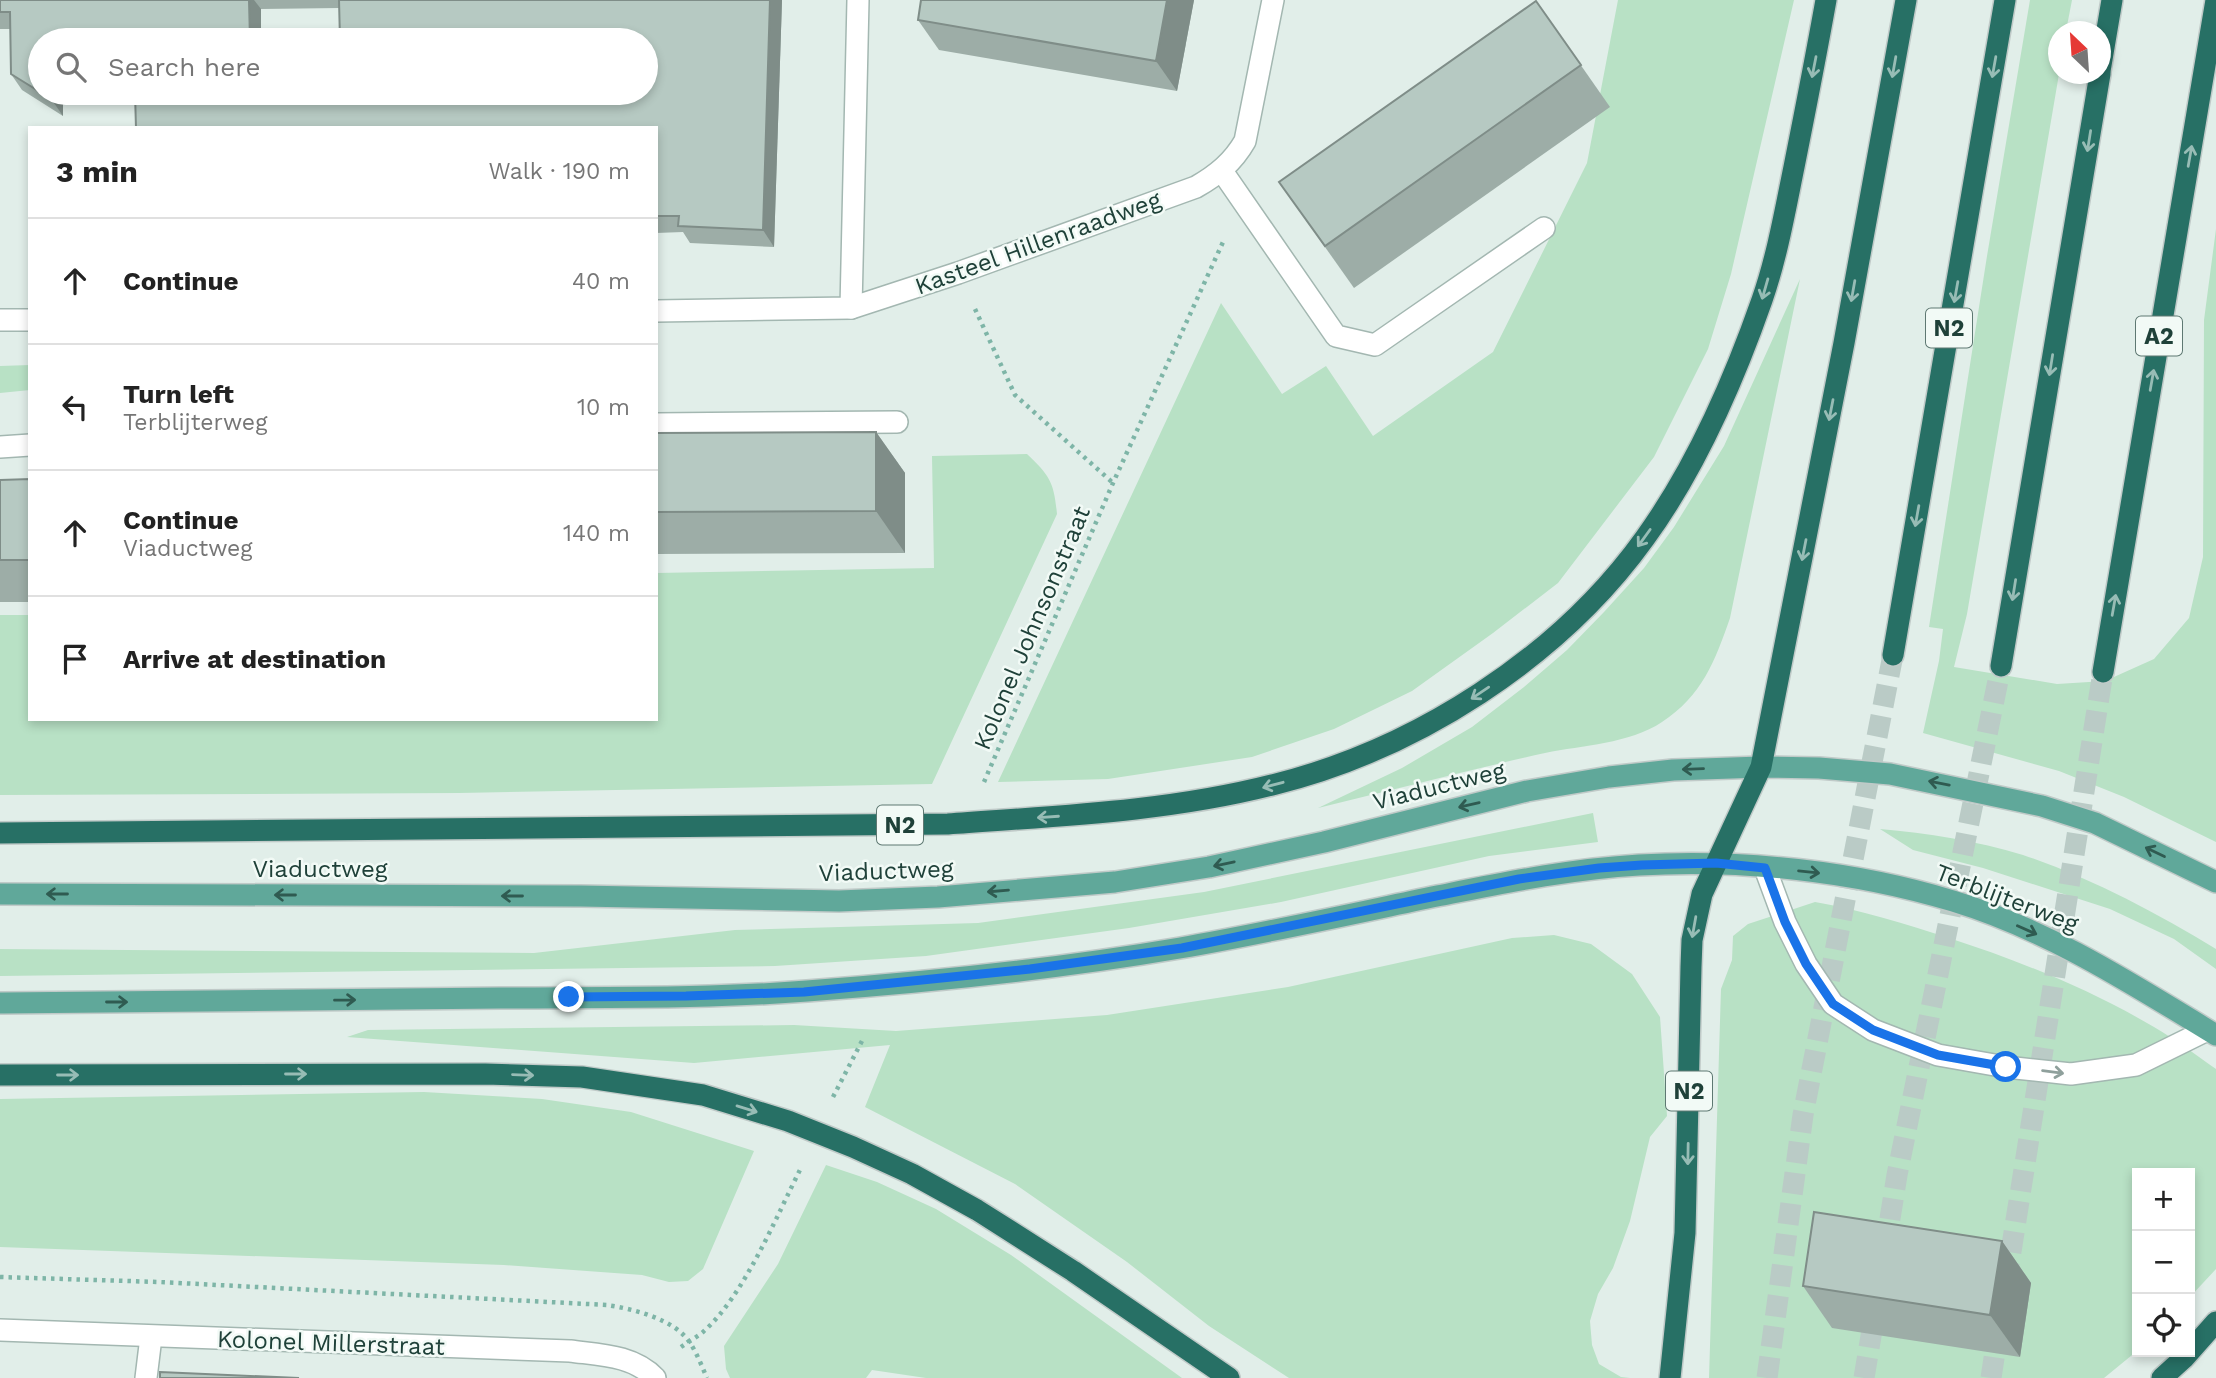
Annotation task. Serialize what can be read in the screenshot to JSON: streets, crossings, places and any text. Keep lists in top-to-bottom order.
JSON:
{
  "streets": {
    "highway": ["N2", "A2"],
    "main road": ["Viaductweg", "Terblijterweg"],
    "street": ["Kasteel Hillenraadweg", "Kolonel Millerstraat"],
    "path": ["Kolonel Johnsonstraat"]
  },
  "crossings": [
    ["Kasteel Hillenraadweg", "Kolonel Johnsonstraat"],
    ["N2", "Terblijterweg"]
  ],
  "north": "top left",
  "page": {
    "search": "Search here",
    "heading": ["3 min", "Walk · 190 m"],
    "list": [
      ["Continue", "40 m"],
      ["Turn left", "Terblijterweg", "10 m"],
      ["Continue", "Viaductweg", "140 m"],
      "Arrive at destination"
    ],
    "map_buttons": ["+", "−"]
  }
}
